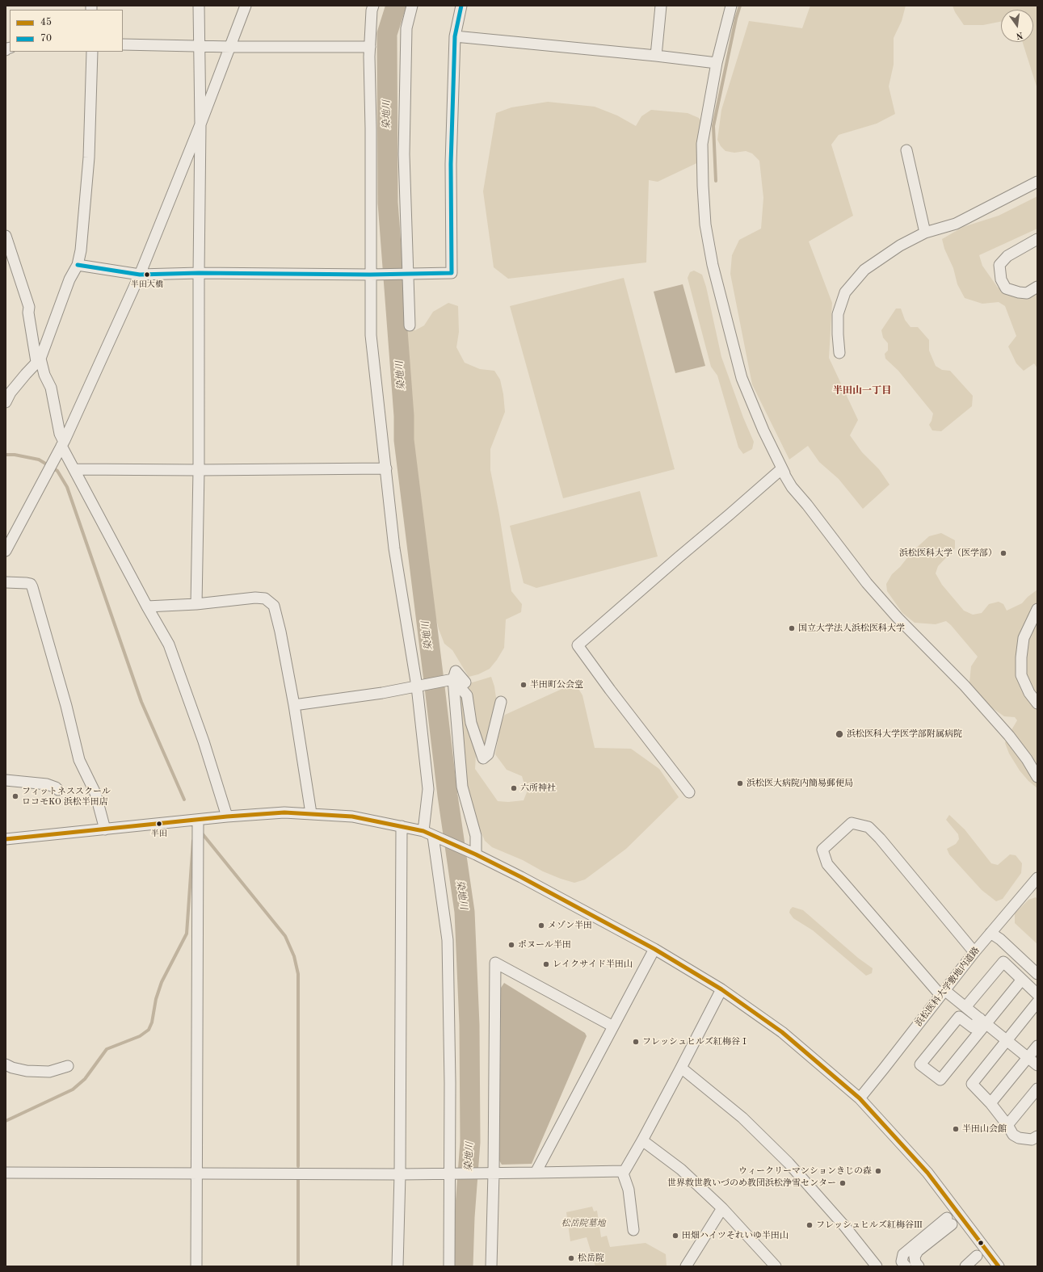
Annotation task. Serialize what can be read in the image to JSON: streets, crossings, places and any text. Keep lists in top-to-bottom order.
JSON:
{
  "streets": {
    "street": ["浜松医科大学敷地内道路"]
  },
  "districts": ["半田山一丁目"],
  "water": ["染地川"],
  "parks": ["松岳院墓地"],
  "places": [
    "半田大橋",
    "浜松医科大学（医学部）",
    "国立大学法人浜松医科大学",
    "半田町公会堂",
    "浜松医科大学医学部附属病院",
    "浜松医大病院内簡易郵便局",
    "六所神社",
    "フィットネススクール ロコモKO 浜松半田店",
    "半田",
    "メゾン半田",
    "ポヌール半田",
    "レイクサイド半田山",
    "フレッシュヒルズ紅梅谷Ⅰ",
    "半田山会館",
    "ウィークリーマンションきじの森",
    "世界救世教いづのめ教団浜松浄雪センター",
    "フレッシュヒルズ紅梅谷Ⅲ",
    "田畑ハイツそれいゆ半田山",
    "松岳院"
  ],
  "lines": ["transit line 70", "transit line 45"],
  "legend": ["45", "70"],
  "north": "bottom"
}
